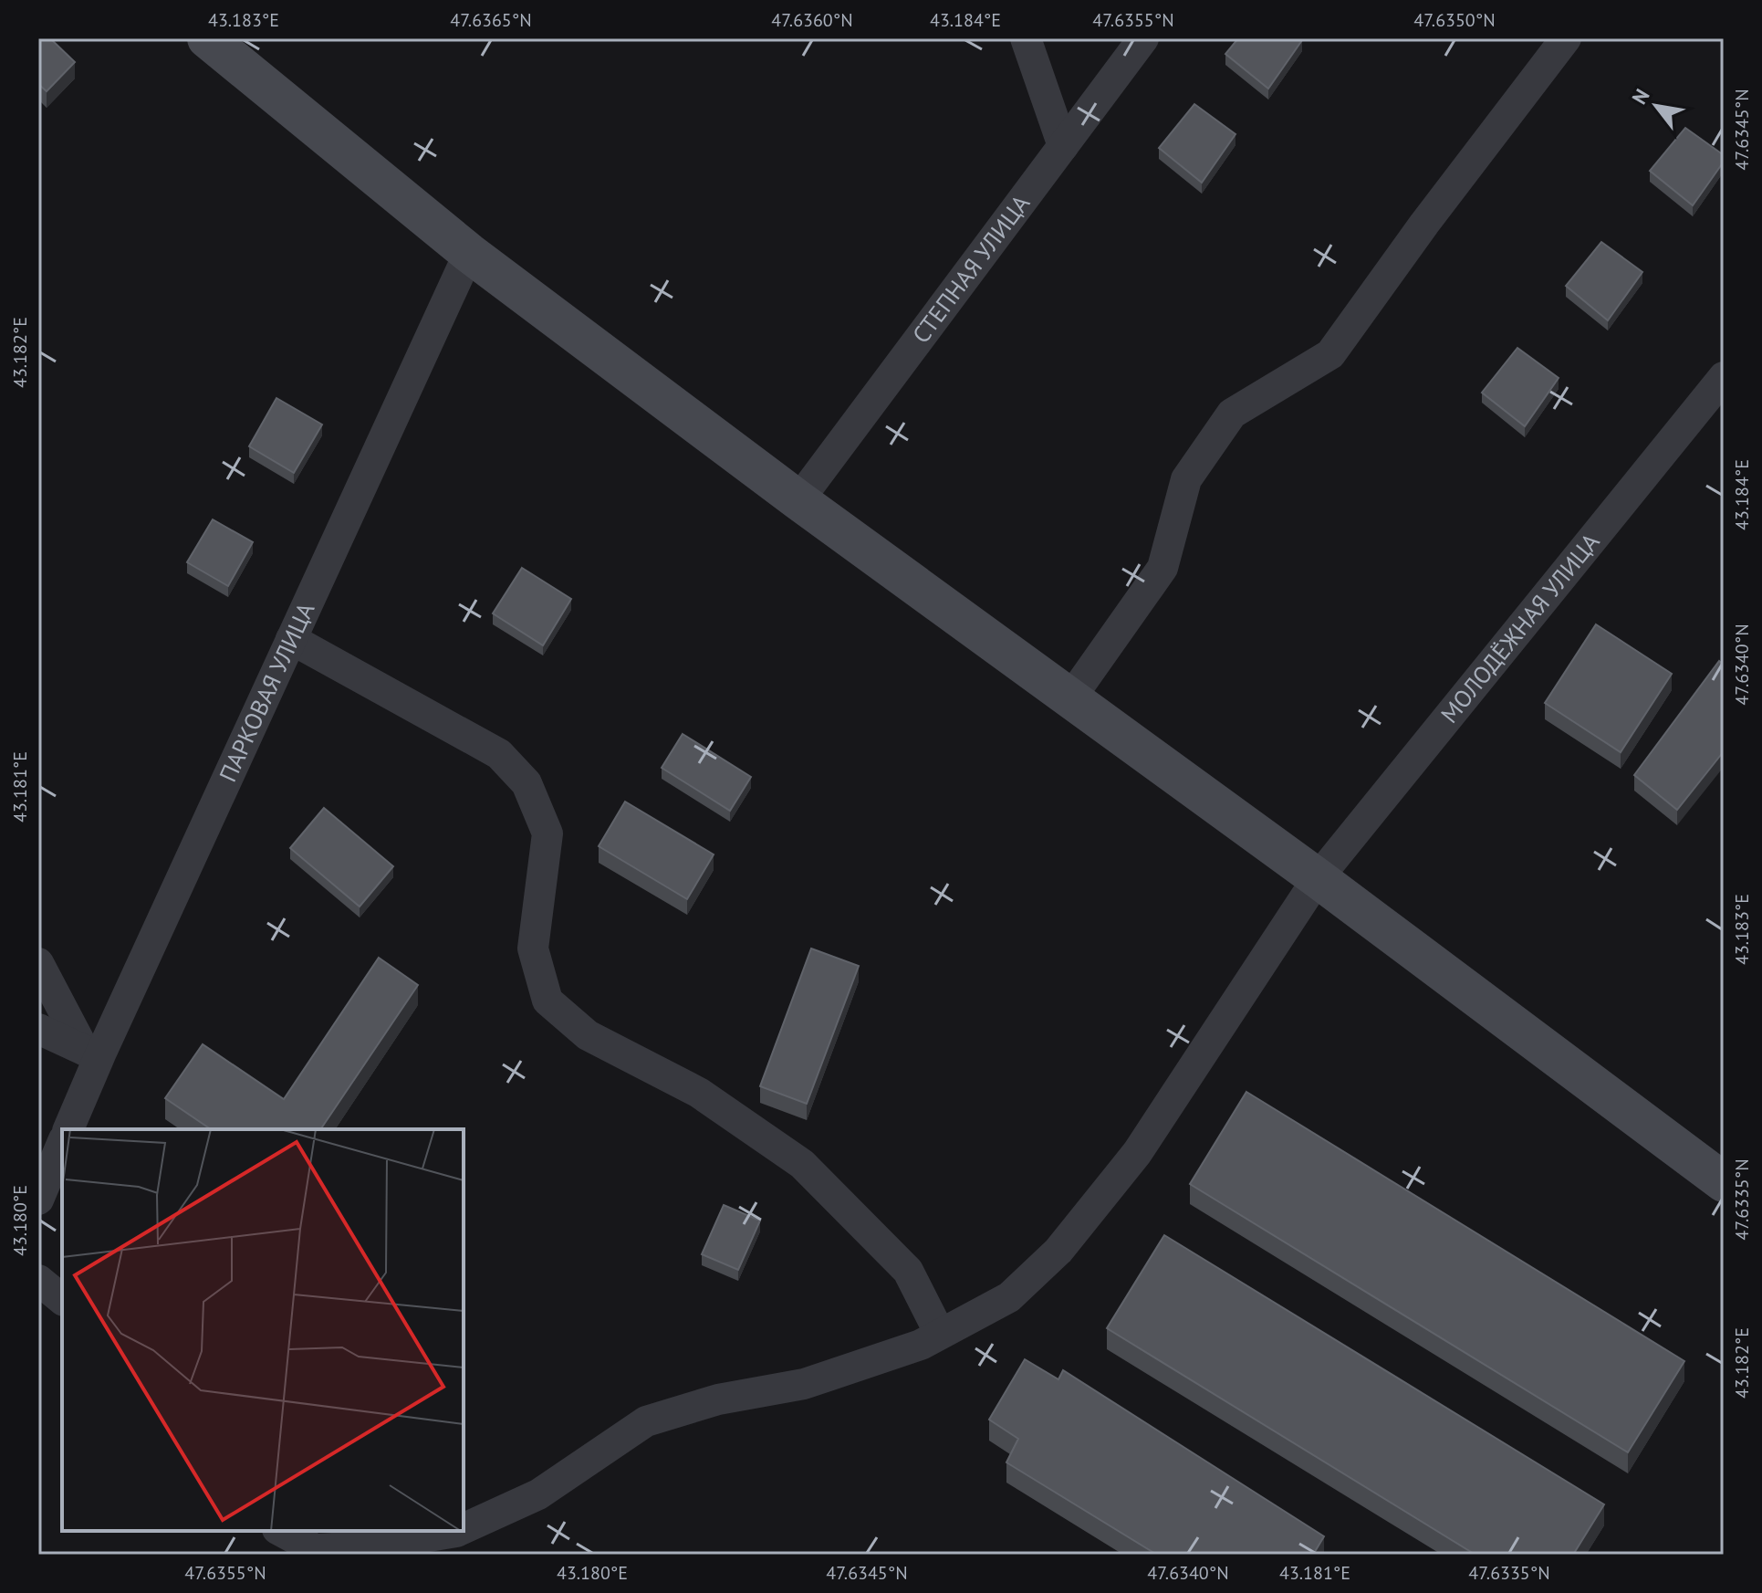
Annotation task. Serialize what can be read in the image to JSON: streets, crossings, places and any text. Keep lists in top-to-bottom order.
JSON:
{
  "streets": {
    "street": ["СТЕПНАЯ УЛИЦА", "МОЛОДЁЖНАЯ УЛИЦА", "ПАРКОВАЯ УЛИЦА"]
  },
  "north": "top left",
  "coordinates": [
    "43.183°E",
    "47.6365°N",
    "47.6360°N",
    "43.184°E",
    "47.6355°N",
    "47.6350°N",
    "47.6345°N",
    "43.182°E",
    "47.6340°N",
    "43.181°E",
    "47.6335°N",
    "43.180°E"
  ]
}
